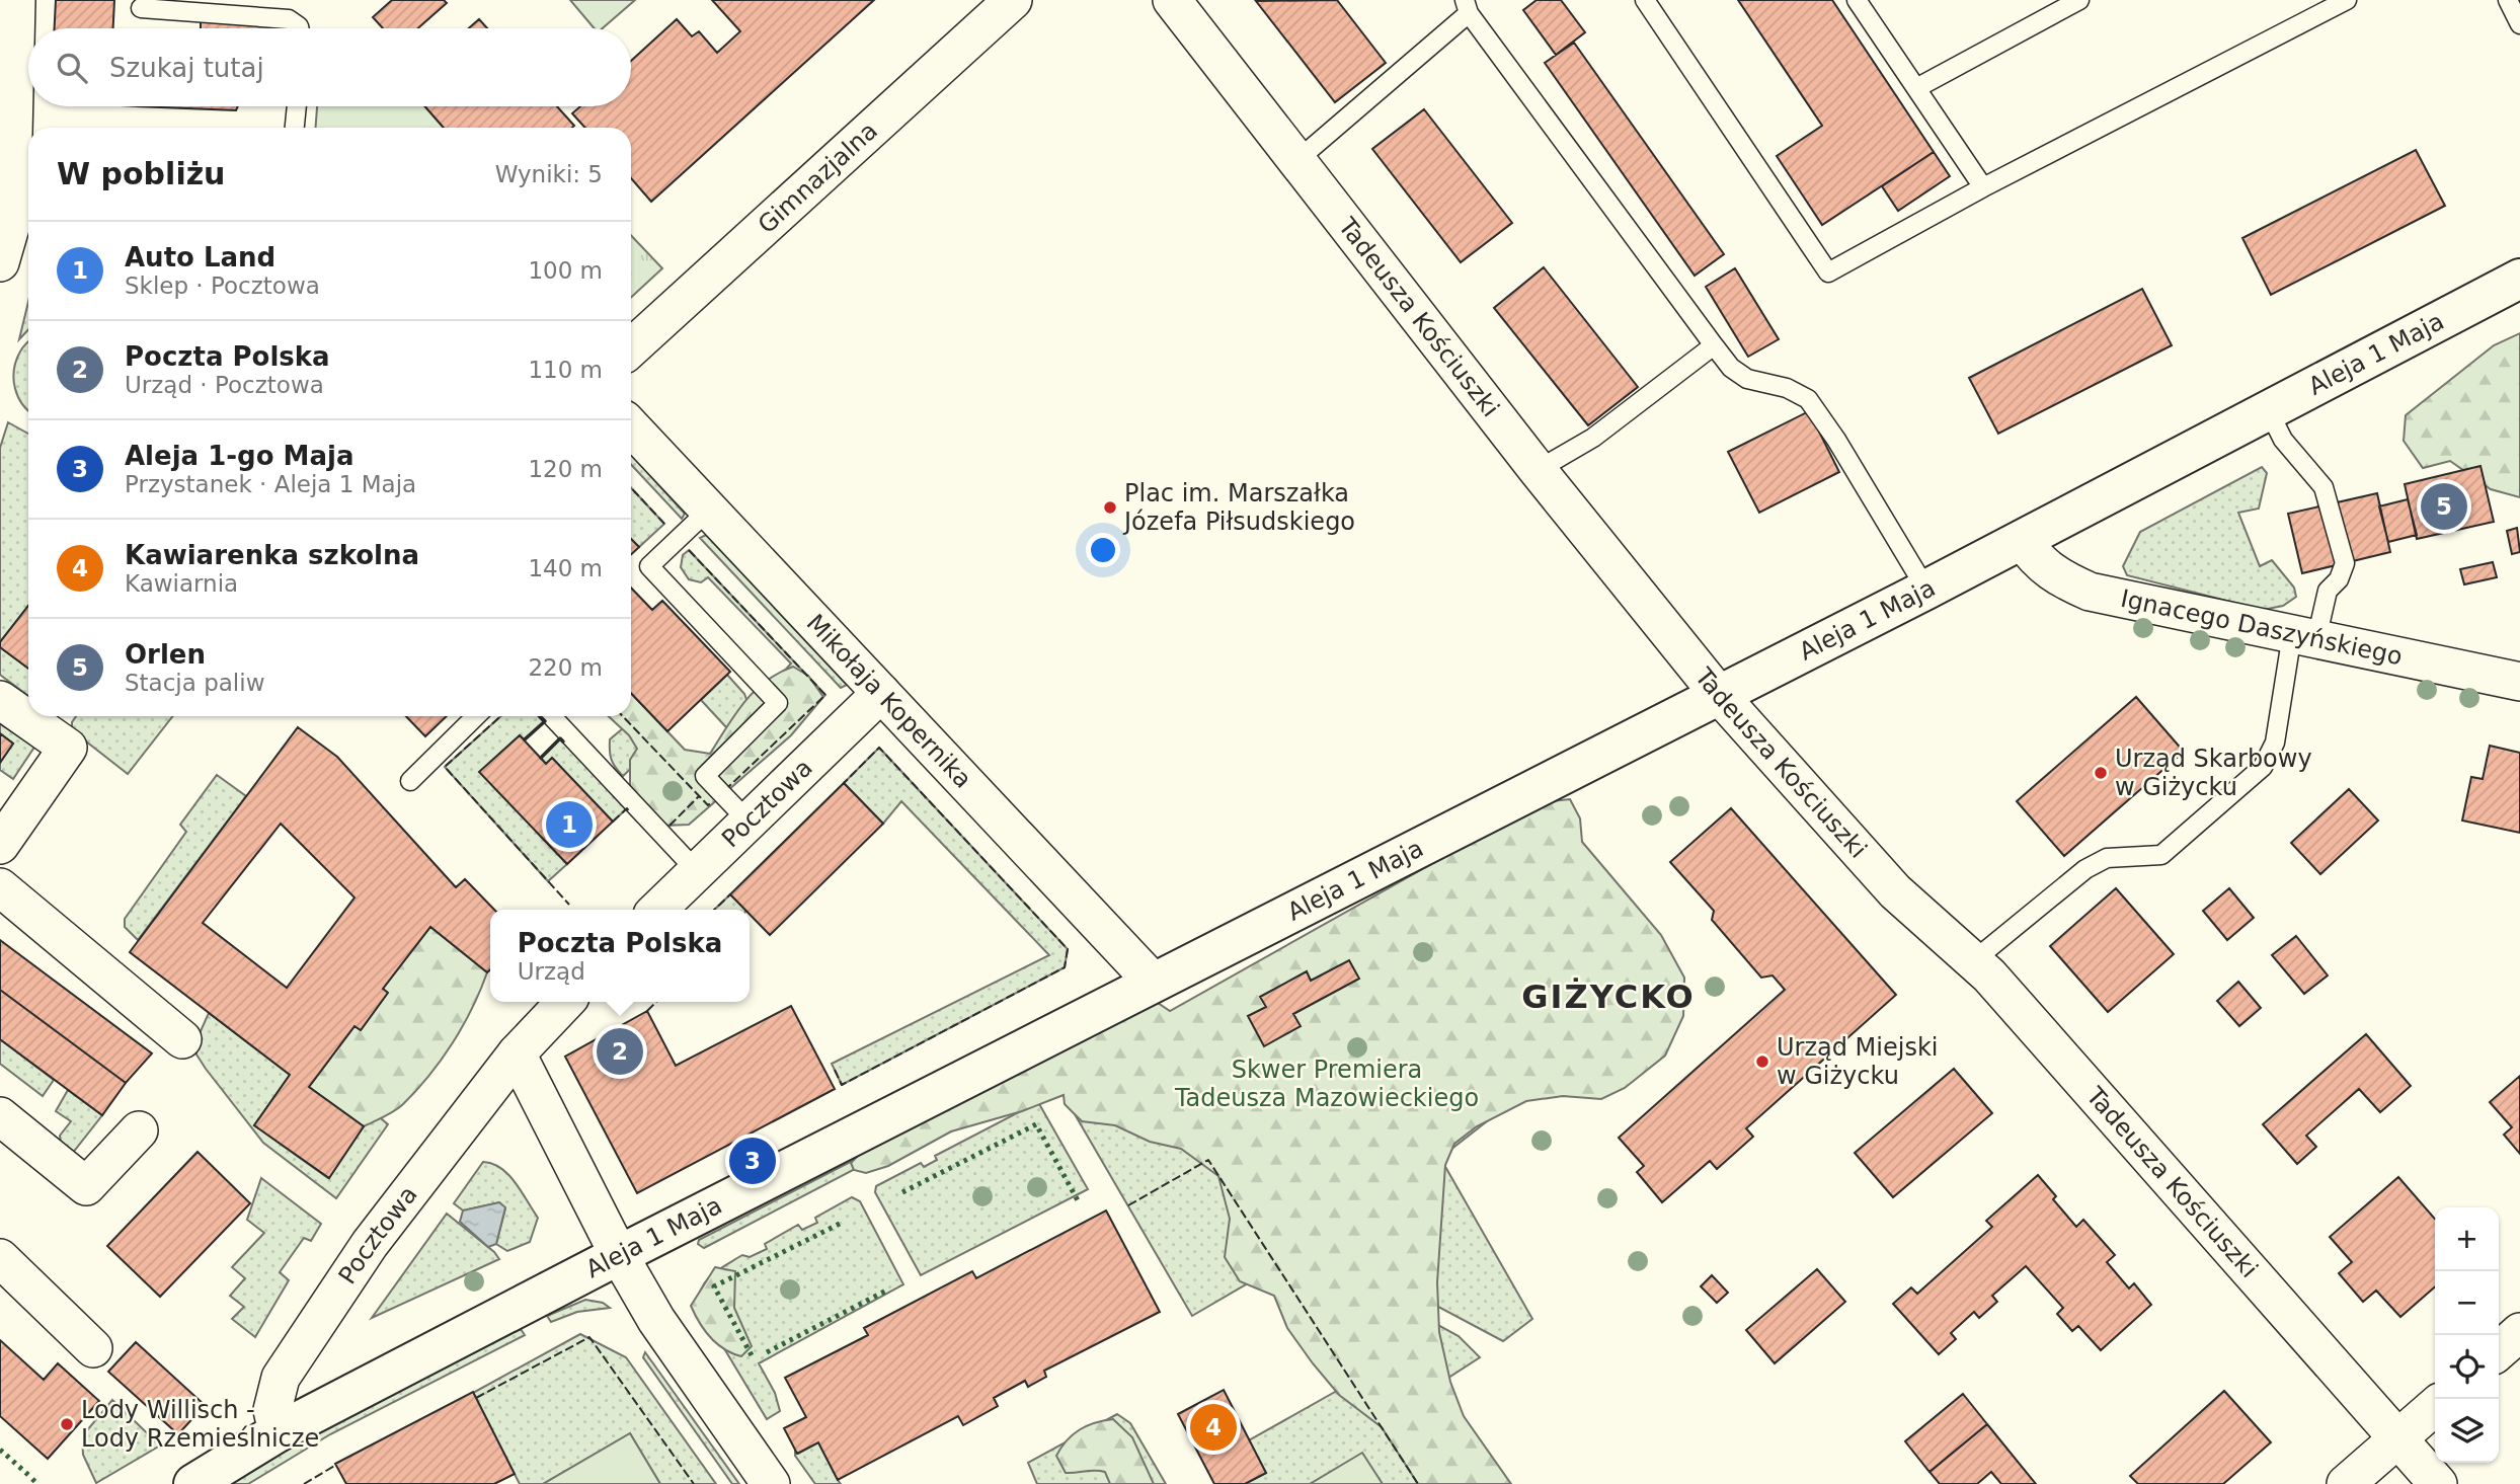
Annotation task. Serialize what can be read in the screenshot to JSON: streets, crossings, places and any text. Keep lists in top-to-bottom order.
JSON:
{
  "streets": {
    "street": [
      "Gimnazjalna",
      "Tadeusza Kościuszki",
      "Aleja 1 Maja",
      "Ignacego Daszyńskiego",
      "Mikołaja Kopernika",
      "Pocztowa"
    ]
  },
  "crossings": [
    ["Tadeusza Kościuszki", "Aleja 1 Maja"],
    ["Aleja 1 Maja", "Ignacego Daszyńskiego"],
    ["Aleja 1 Maja", "Mikołaja Kopernika"],
    ["Aleja 1 Maja", "Pocztowa"],
    ["Mikołaja Kopernika", "Pocztowa"]
  ],
  "districts": ["GIŻYCKO"],
  "parks": ["Skwer Premiera Tadeusza Mazowieckiego"],
  "places": [
    "Plac im. Marszałka Józefa Piłsudskiego",
    "Urząd Skarbowy w Giżycku",
    "Urząd Miejski w Giżycku",
    "Lody Willisch - Lody Rzemieślnicze"
  ],
  "page": {
    "search": "Szukaj tutaj",
    "heading": ["W pobliżu", "Wyniki: 5"],
    "list": [
      {
        "mark": "1",
        "name": "Auto Land",
        "note": "Sklep · Pocztowa",
        "value": "100 m"
      },
      {
        "mark": "2",
        "name": "Poczta Polska",
        "note": "Urząd · Pocztowa",
        "value": "110 m"
      },
      {
        "mark": "3",
        "name": "Aleja 1-go Maja",
        "note": "Przystanek · Aleja 1 Maja",
        "value": "120 m"
      },
      {
        "mark": "4",
        "name": "Kawiarenka szkolna",
        "note": "Kawiarnia",
        "value": "140 m"
      },
      {
        "mark": "5",
        "name": "Orlen",
        "note": "Stacja paliw",
        "value": "220 m"
      }
    ],
    "pins": [
      "5",
      "1",
      "2",
      "3",
      "4"
    ],
    "popup": ["Poczta Polska", "Urząd"],
    "map_buttons": ["+", "−"]
  }
}
